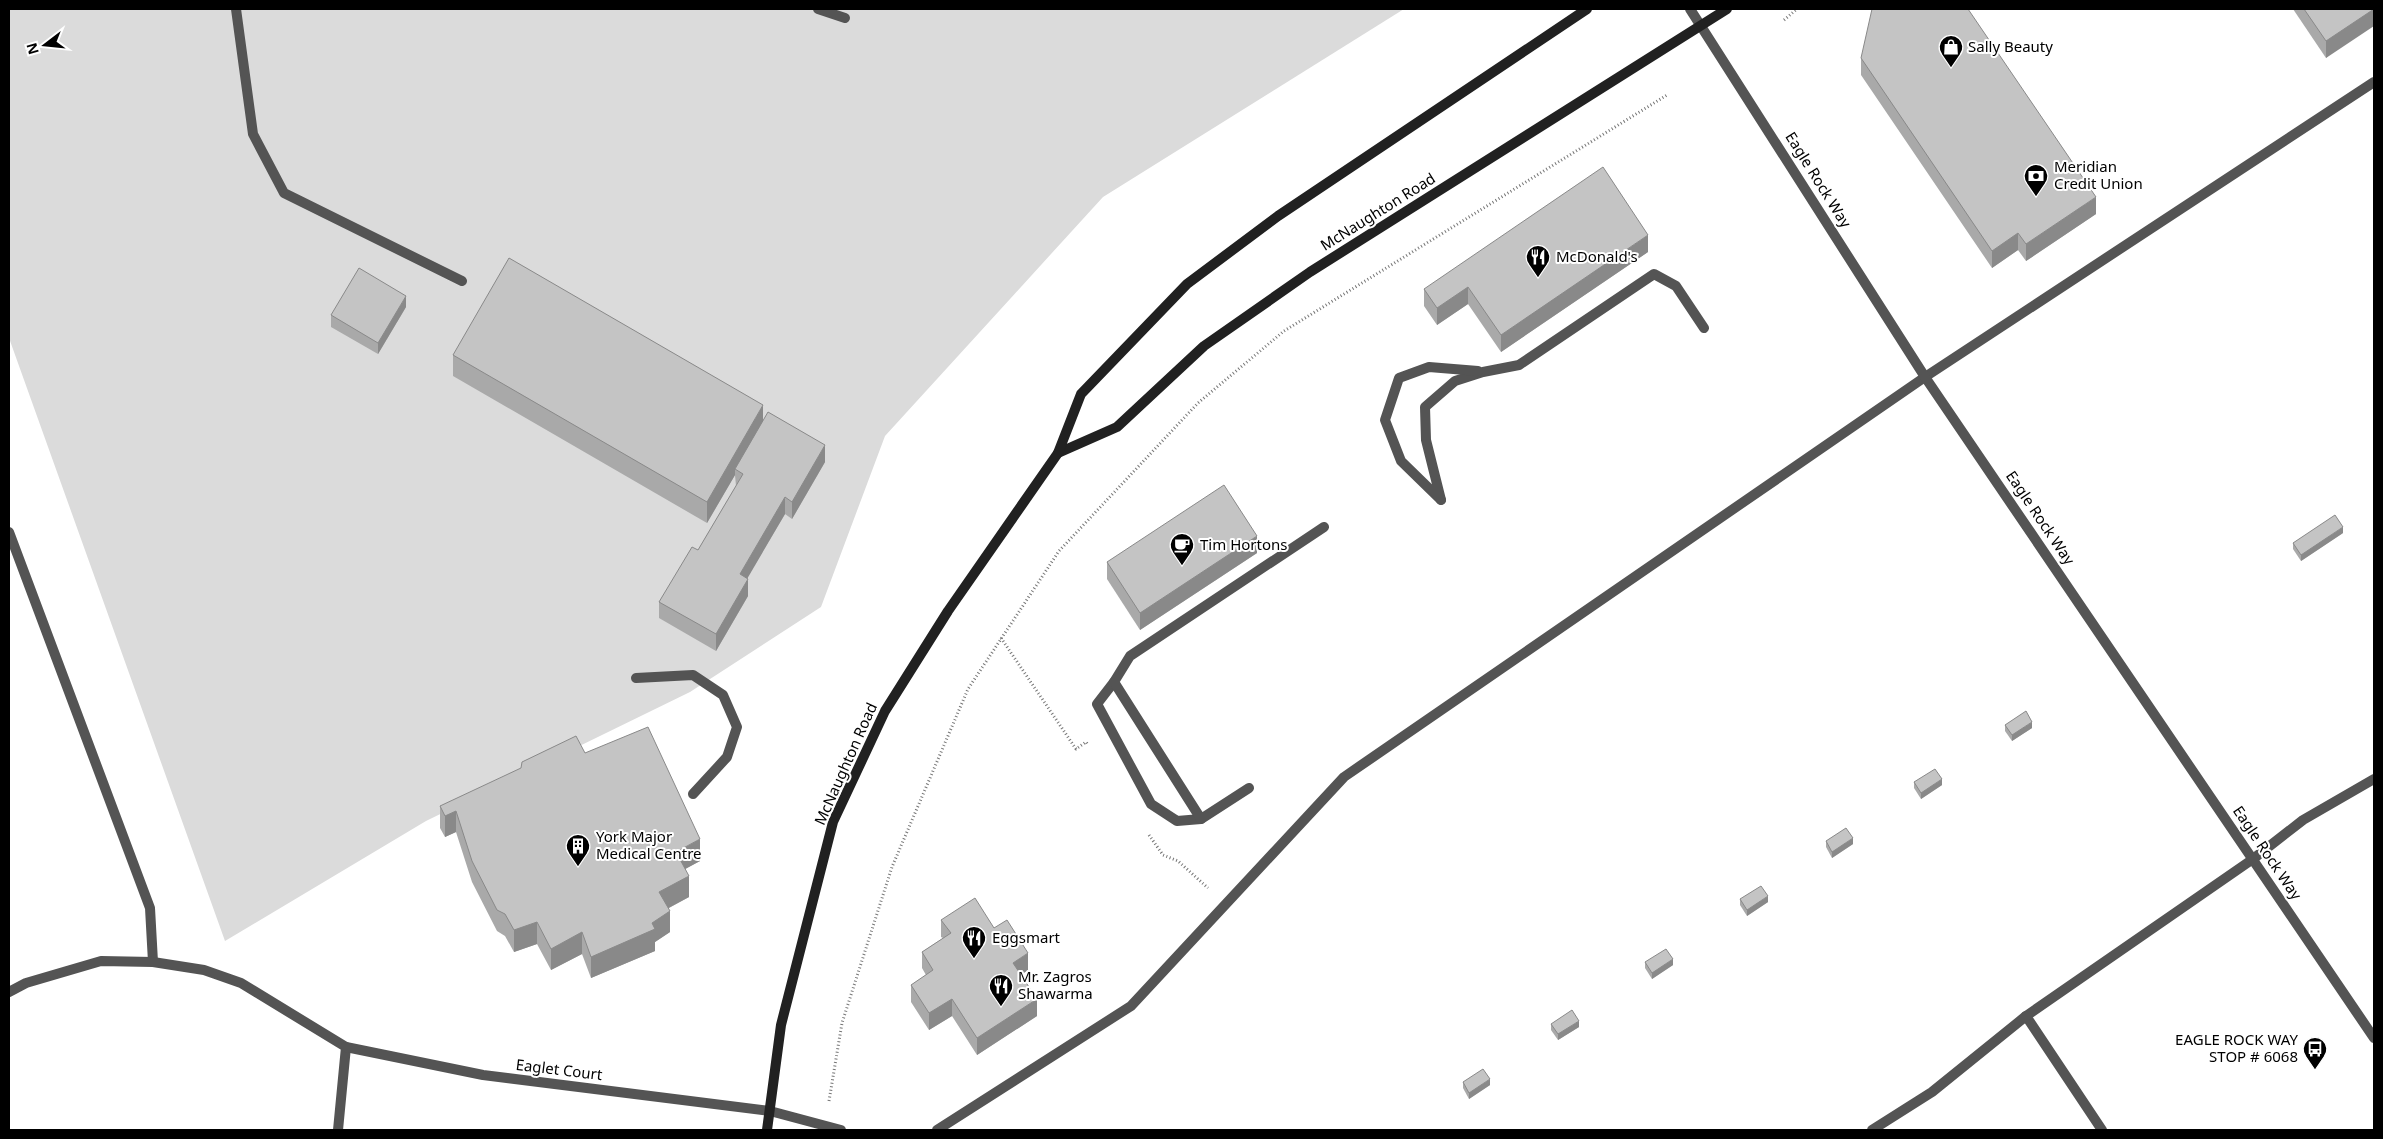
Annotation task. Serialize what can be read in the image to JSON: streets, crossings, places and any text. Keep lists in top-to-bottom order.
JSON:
{
  "streets": {
    "street": ["Eagle Rock Way", "McNaughton Road", "Eaglet Court"]
  },
  "crossings": [
    ["Eagle Rock Way", "McNaughton Road"],
    ["McNaughton Road", "Eaglet Court"]
  ],
  "places": {
    "shop": ["Sally Beauty"],
    "bank": ["Meridian Credit Union"],
    "restaurant": ["McDonald's", "Eggsmart", "Mr. Zagros Shawarma"],
    "cafe": ["Tim Hortons"],
    "building": ["York Major Medical Centre"],
    "bus stop": ["EAGLE ROCK WAY STOP # 6068"]
  },
  "north": "left"
}
